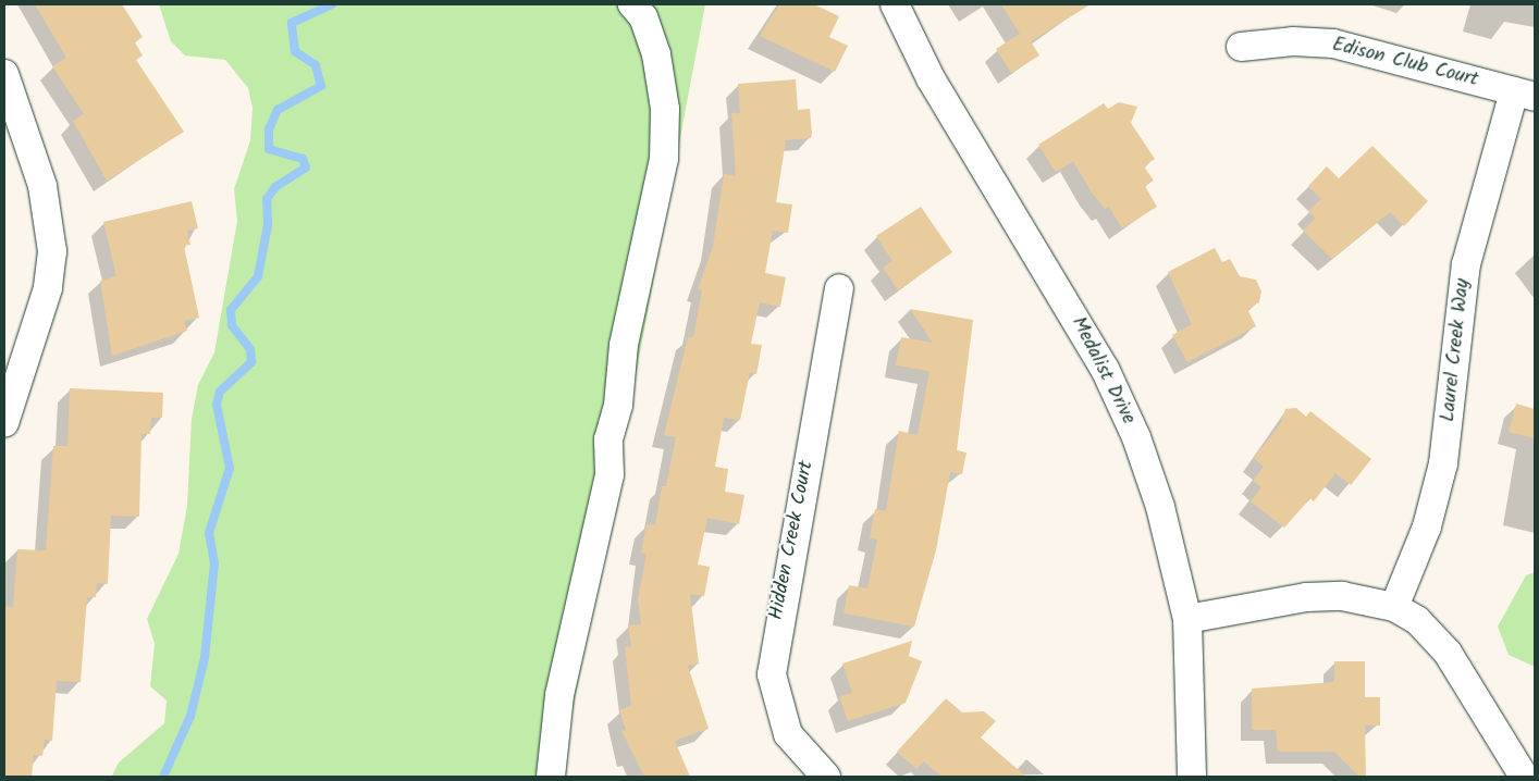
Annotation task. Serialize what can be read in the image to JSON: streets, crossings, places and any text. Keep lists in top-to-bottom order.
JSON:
{
  "streets": {
    "street": [
      "Edison Club Court",
      "Laurel Creek Way",
      "Medalist Drive",
      "Hidden Creek Court"
    ]
  },
  "crossings": [
    ["Edison Club Court", "Laurel Creek Way"]
  ]
}
